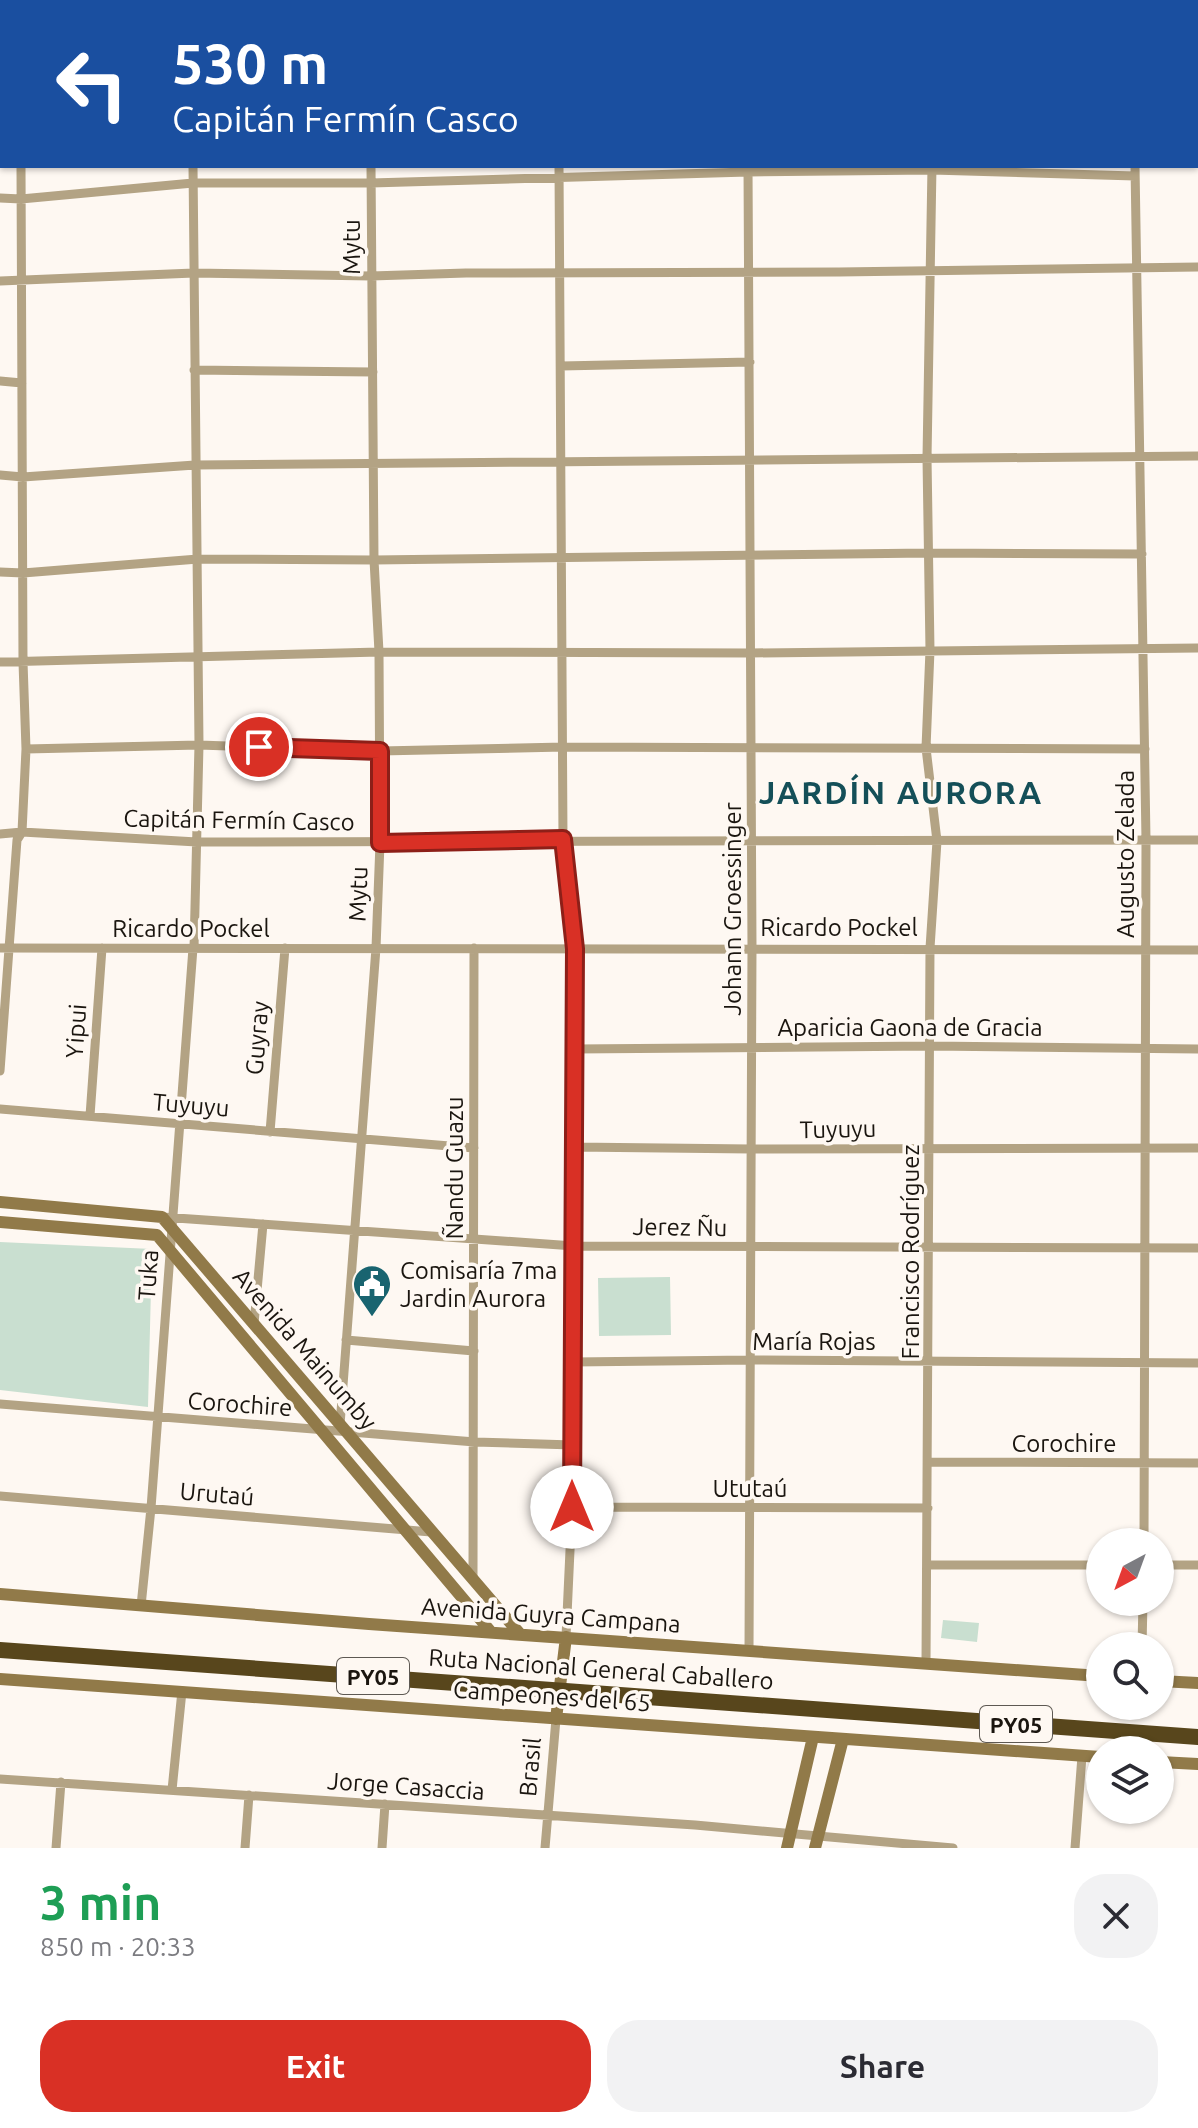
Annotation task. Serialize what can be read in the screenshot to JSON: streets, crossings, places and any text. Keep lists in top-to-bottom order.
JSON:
{
  "streets": {
    "highway": ["Ruta Nacional General Caballero", "PY05"],
    "street": [
      "Mytu",
      "Capitán Fermín Casco",
      "Augusto Zelada",
      "Johann Groessinger",
      "Ricardo Pockel",
      "Aparicia Gaona de Gracia",
      "Yipui",
      "Guyray",
      "Tuyuyu",
      "Ñandu Guazu",
      "Jerez Ñu",
      "Francisco Rodríguez",
      "Tuka",
      "María Rojas",
      "Avenida Mainumby",
      "Corochire",
      "Ututaú",
      "Urutaú",
      "Avenida Guyra Campana",
      "Campeones del 65",
      "Brasil",
      "Jorge Casaccia"
    ]
  },
  "crossings": [
    ["Mytu", "Capitán Fermín Casco"],
    ["Mytu", "Ricardo Pockel"],
    ["Mytu", "Tuyuyu"],
    ["Mytu", "Jerez Ñu"],
    ["Mytu", "Avenida Mainumby"],
    ["Mytu", "Corochire"],
    ["Capitán Fermín Casco", "Augusto Zelada"],
    ["Capitán Fermín Casco", "Johann Groessinger"],
    ["Capitán Fermín Casco", "Francisco Rodríguez"],
    ["Capitán Fermín Casco", "Tuka"],
    ["Augusto Zelada", "Ricardo Pockel"],
    ["Augusto Zelada", "Aparicia Gaona de Gracia"],
    ["Augusto Zelada", "Tuyuyu"],
    ["Augusto Zelada", "Jerez Ñu"],
    ["Augusto Zelada", "María Rojas"],
    ["Augusto Zelada", "Corochire"],
    ["Johann Groessinger", "Ricardo Pockel"],
    ["Johann Groessinger", "Aparicia Gaona de Gracia"],
    ["Johann Groessinger", "Tuyuyu"],
    ["Johann Groessinger", "Jerez Ñu"],
    ["Johann Groessinger", "María Rojas"],
    ["Johann Groessinger", "Ututaú"],
    ["Johann Groessinger", "Avenida Guyra Campana"],
    ["Ricardo Pockel", "Yipui"],
    ["Ricardo Pockel", "Guyray"],
    ["Ricardo Pockel", "Ñandu Guazu"],
    ["Ricardo Pockel", "Francisco Rodríguez"],
    ["Ricardo Pockel", "Tuka"],
    ["Aparicia Gaona de Gracia", "Francisco Rodríguez"],
    ["Yipui", "Tuyuyu"],
    ["Guyray", "Tuyuyu"],
    ["Tuyuyu", "Ñandu Guazu"],
    ["Tuyuyu", "Francisco Rodríguez"],
    ["Tuyuyu", "Tuka"],
    ["Ñandu Guazu", "Jerez Ñu"],
    ["Ñandu Guazu", "Avenida Mainumby"],
    ["Ñandu Guazu", "Corochire"],
    ["Jerez Ñu", "Francisco Rodríguez"],
    ["Jerez Ñu", "Tuka"],
    ["Jerez Ñu", "Avenida Mainumby"],
    ["Francisco Rodríguez", "María Rojas"],
    ["Francisco Rodríguez", "Corochire"],
    ["Francisco Rodríguez", "Ututaú"],
    ["Francisco Rodríguez", "Avenida Guyra Campana"],
    ["Tuka", "Avenida Mainumby"],
    ["Tuka", "Corochire"],
    ["Tuka", "Urutaú"],
    ["Tuka", "Avenida Guyra Campana"],
    ["Avenida Mainumby", "Corochire"],
    ["Avenida Mainumby", "Urutaú"],
    ["Avenida Mainumby", "Avenida Guyra Campana"],
    ["Avenida Guyra Campana", "Brasil"],
    ["Ruta Nacional General Caballero", "Brasil"],
    ["Campeones del 65", "Brasil"],
    ["Brasil", "Jorge Casaccia"]
  ],
  "districts": ["JARDÍN AURORA"],
  "places": {
    "public building": ["Comisaría 7ma Jardin Aurora"]
  },
  "north": "bottom left",
  "page": {
    "turn": ["530 m", "Capitán Fermín Casco"],
    "heading": ["3 min", "850 m · 20:33"],
    "buttons": ["Exit", "Share"]
  }
}
